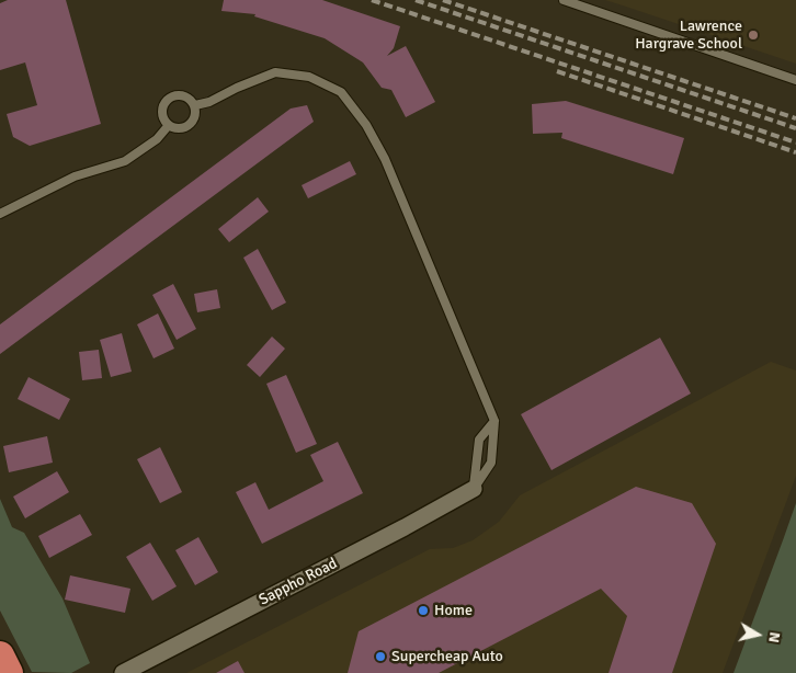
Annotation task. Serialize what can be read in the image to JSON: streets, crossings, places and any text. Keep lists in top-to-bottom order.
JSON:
{
  "streets": {
    "street": ["Sappho Road"]
  },
  "places": ["Lawrence Hargrave School", "Home", "Supercheap Auto"],
  "north": "right"
}
